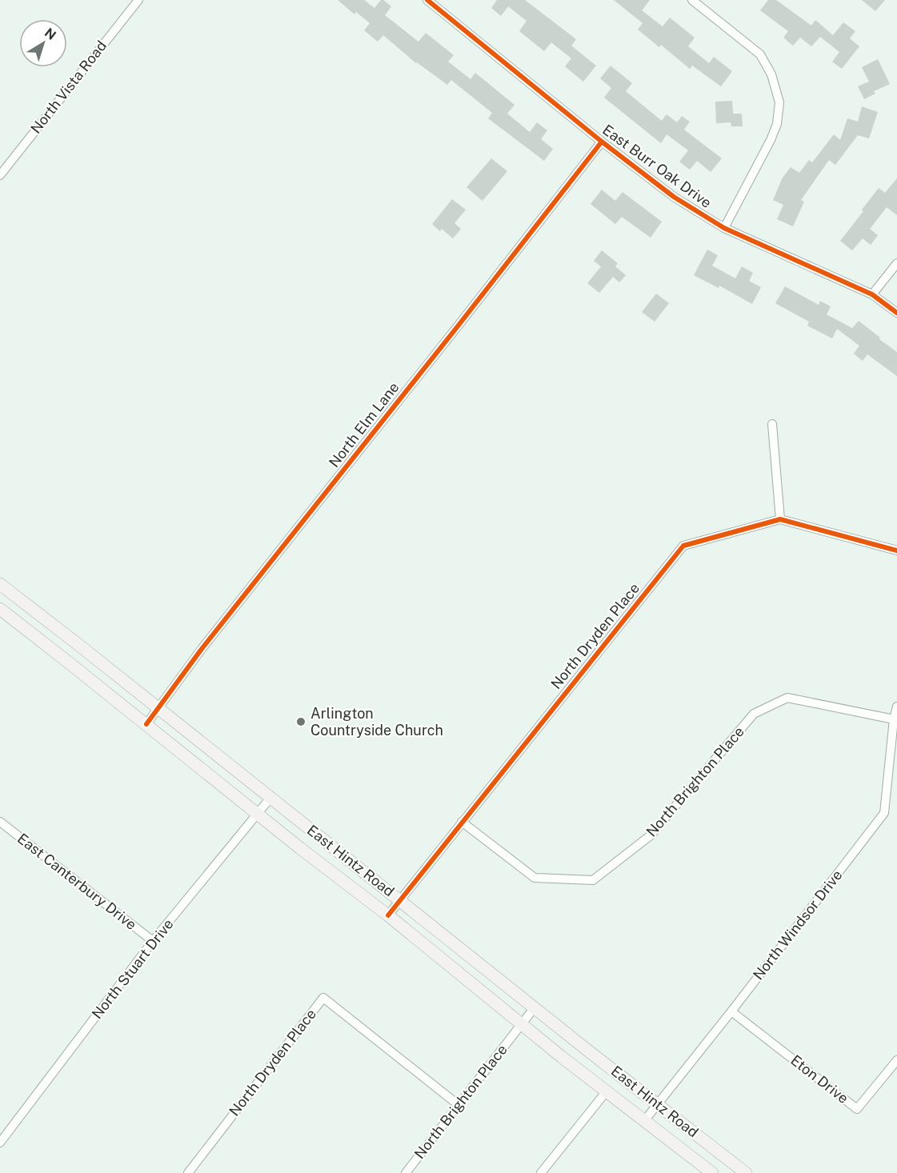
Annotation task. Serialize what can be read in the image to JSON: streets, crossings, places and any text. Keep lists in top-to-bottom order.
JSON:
{
  "streets": {
    "main road": ["East Hintz Road"],
    "street": [
      "North Vista Road",
      "East Burr Oak Drive",
      "North Elm Lane",
      "North Dryden Place",
      "North Brighton Place",
      "East Canterbury Drive",
      "North Windsor Drive",
      "North Stuart Drive",
      "Eton Drive"
    ]
  },
  "crossings": [
    ["East Burr Oak Drive", "North Elm Lane"],
    ["North Elm Lane", "East Hintz Road"],
    ["North Dryden Place", "North Brighton Place"],
    ["North Dryden Place", "East Hintz Road"],
    ["North Brighton Place", "East Hintz Road"],
    ["North Brighton Place", "North Windsor Drive"],
    ["East Hintz Road", "North Windsor Drive"],
    ["East Hintz Road", "North Stuart Drive"],
    ["East Canterbury Drive", "North Stuart Drive"],
    ["North Windsor Drive", "Eton Drive"]
  ],
  "places": ["Arlington Countryside Church"],
  "north": "top right"
}
